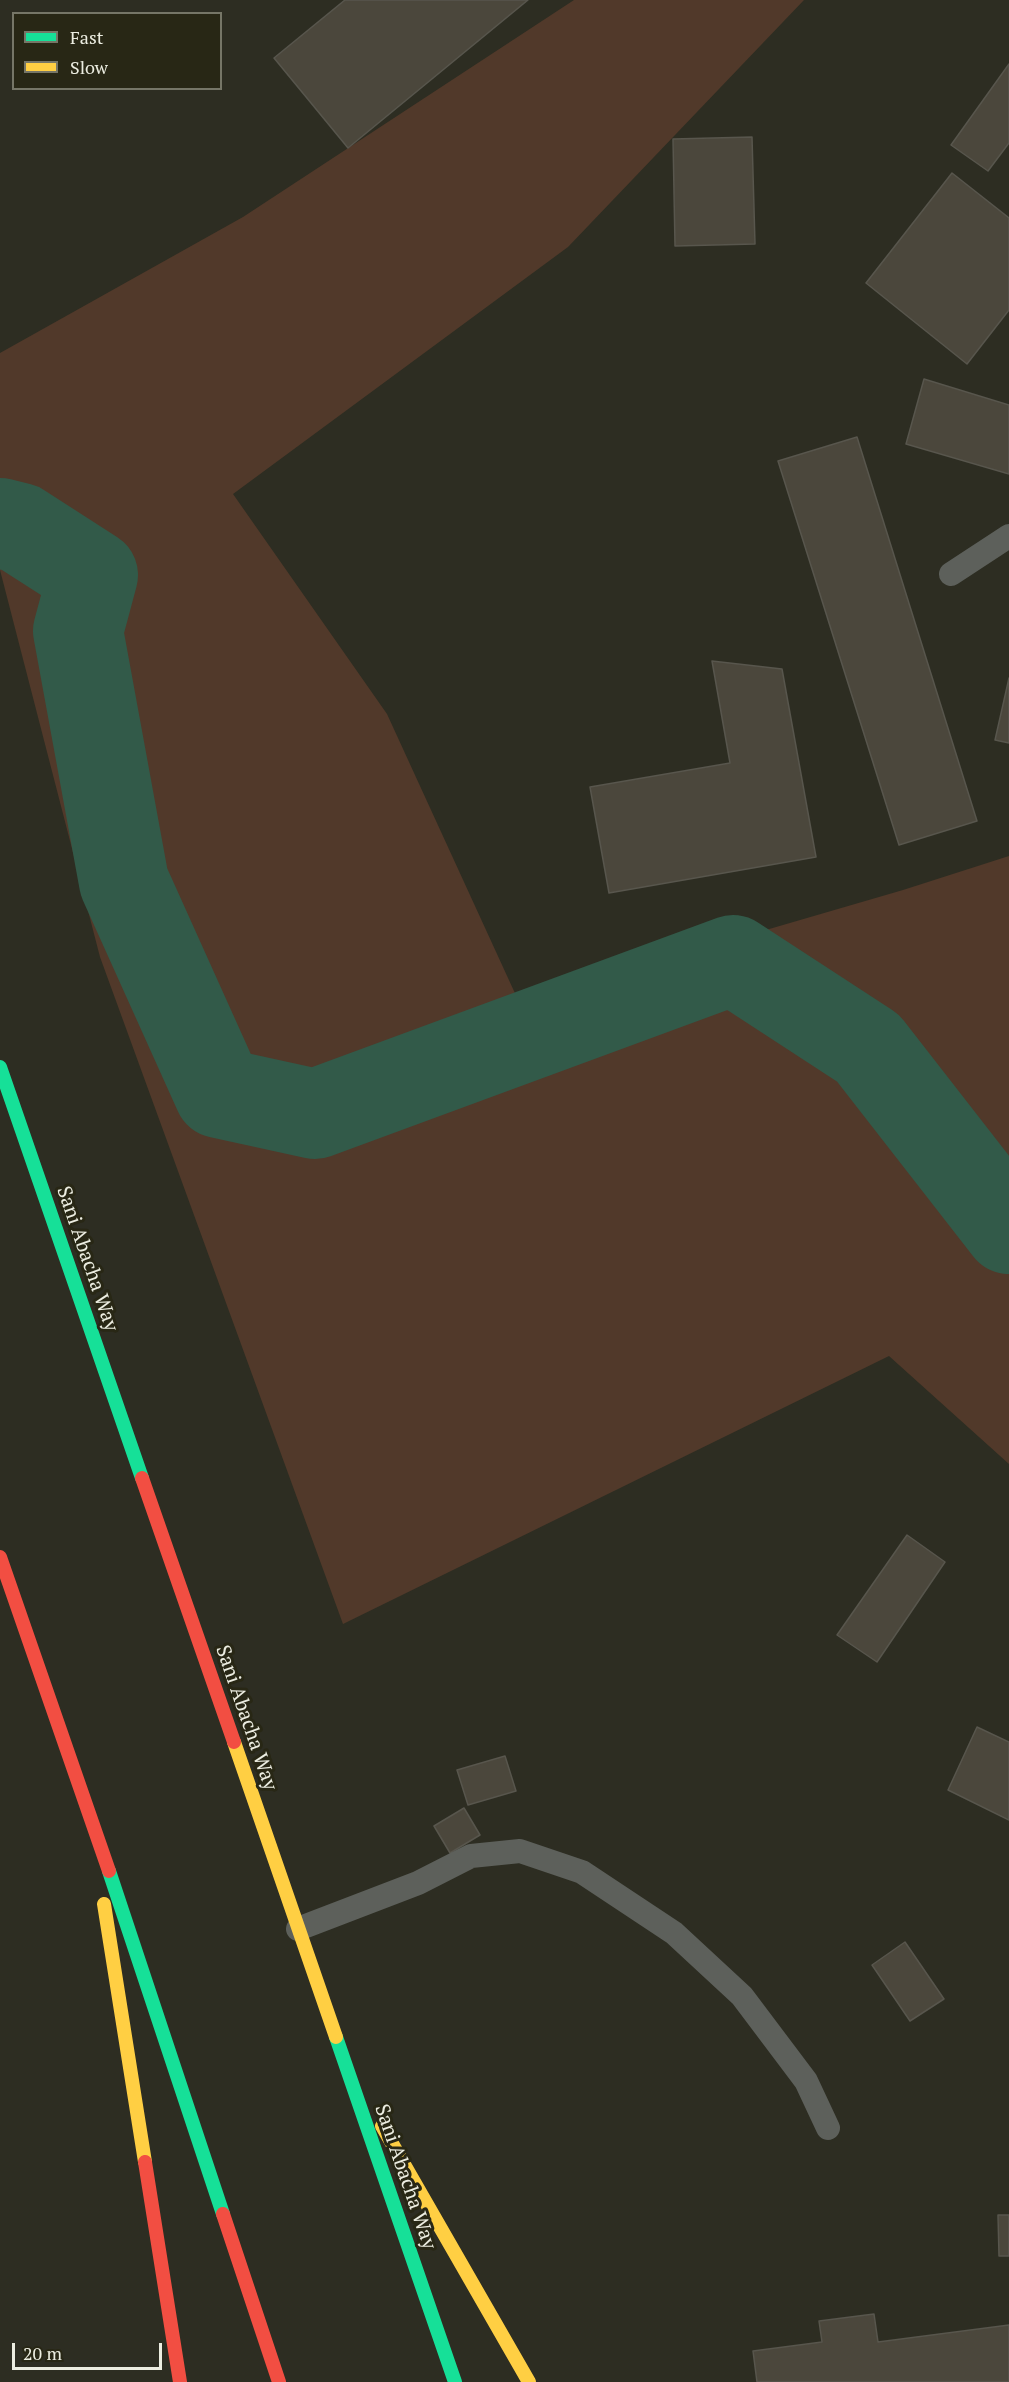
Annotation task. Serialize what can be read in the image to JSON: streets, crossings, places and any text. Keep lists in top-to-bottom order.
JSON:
{
  "streets": {
    "highway": ["Sani Abacha Way"]
  },
  "legend": ["Fast", "Slow"],
  "scale_bar": "20 m"
}
